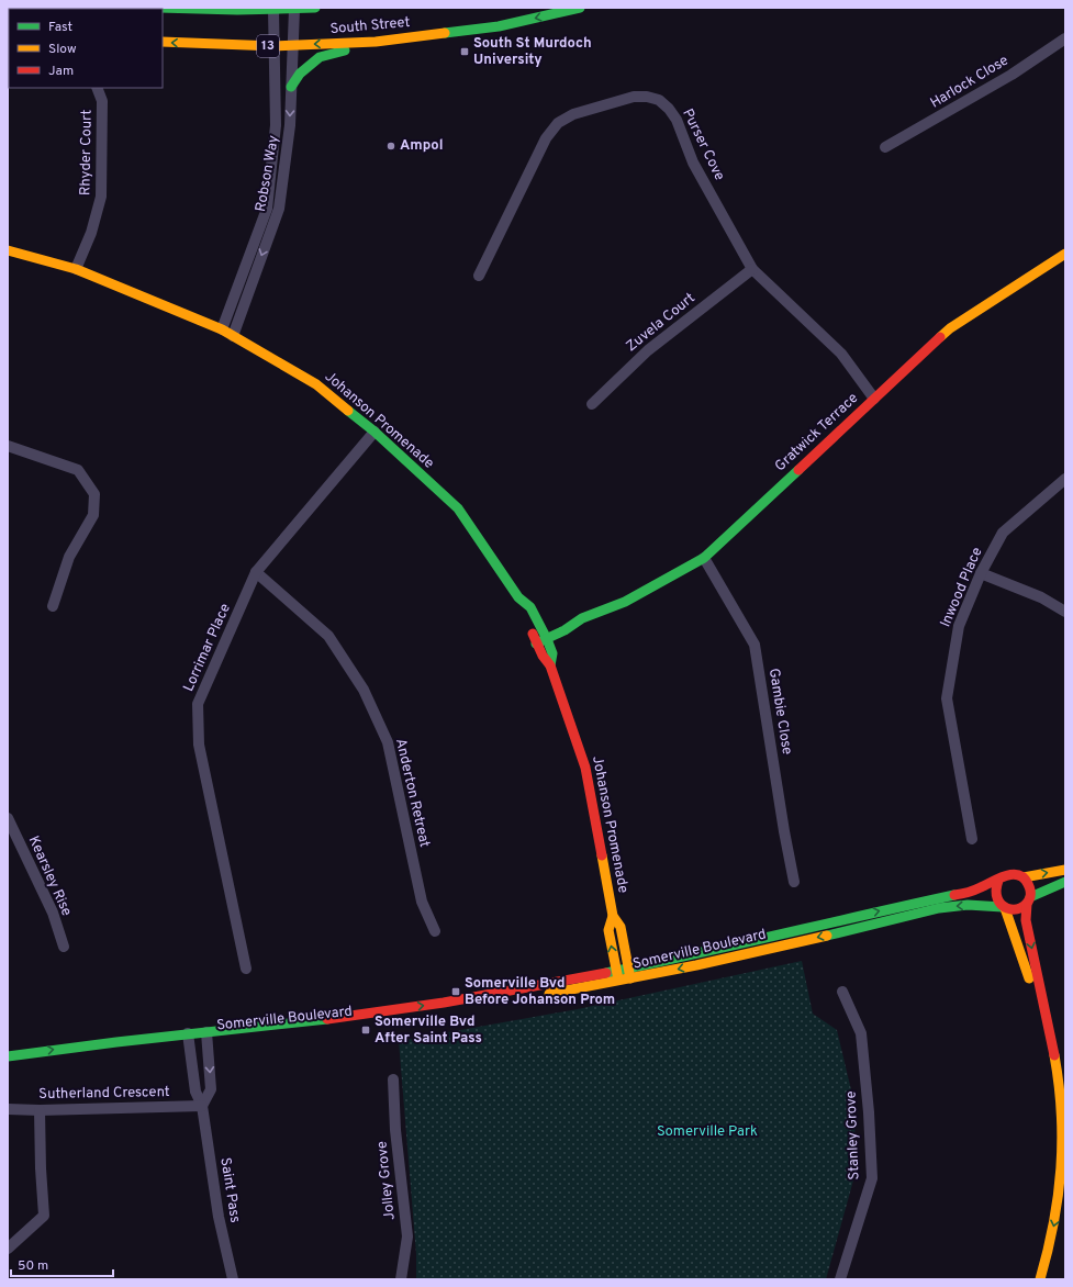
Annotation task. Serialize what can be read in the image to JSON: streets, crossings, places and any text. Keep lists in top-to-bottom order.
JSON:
{
  "streets": {
    "main road": [
      "South Street",
      "13",
      "Johanson Promenade",
      "Gratwick Terrace",
      "Somerville Boulevard"
    ],
    "street": [
      "Harlock Close",
      "Purser Cove",
      "Rhyder Court",
      "Robson Way",
      "Zuvela Court",
      "Inwood Place",
      "Lorrimar Place",
      "Gambie Close",
      "Anderton Retreat",
      "Kearsley Rise",
      "Sutherland Crescent",
      "Stanley Grove",
      "Jolley Grove",
      "Saint Pass"
    ]
  },
  "crossings": [
    ["South Street", "Robson Way"],
    ["Purser Cove", "Zuvela Court"],
    ["Purser Cove", "Gratwick Terrace"],
    ["Rhyder Court", "Johanson Promenade"],
    ["Robson Way", "Johanson Promenade"],
    ["Johanson Promenade", "Gratwick Terrace"],
    ["Johanson Promenade", "Lorrimar Place"],
    ["Johanson Promenade", "Somerville Boulevard"],
    ["Gratwick Terrace", "Gambie Close"],
    ["Lorrimar Place", "Anderton Retreat"],
    ["Somerville Boulevard", "Saint Pass"],
    ["Sutherland Crescent", "Saint Pass"]
  ],
  "parks": ["Somerville Park"],
  "places": {
    "transit": ["South St Murdoch University", "Somerville Bvd Before Johanson Prom", "Somerville Bvd After Saint Pass"],
    "other": ["Ampol"]
  },
  "legend": ["Fast", "Slow", "Jam"],
  "scale_bar": "50 m"
}
